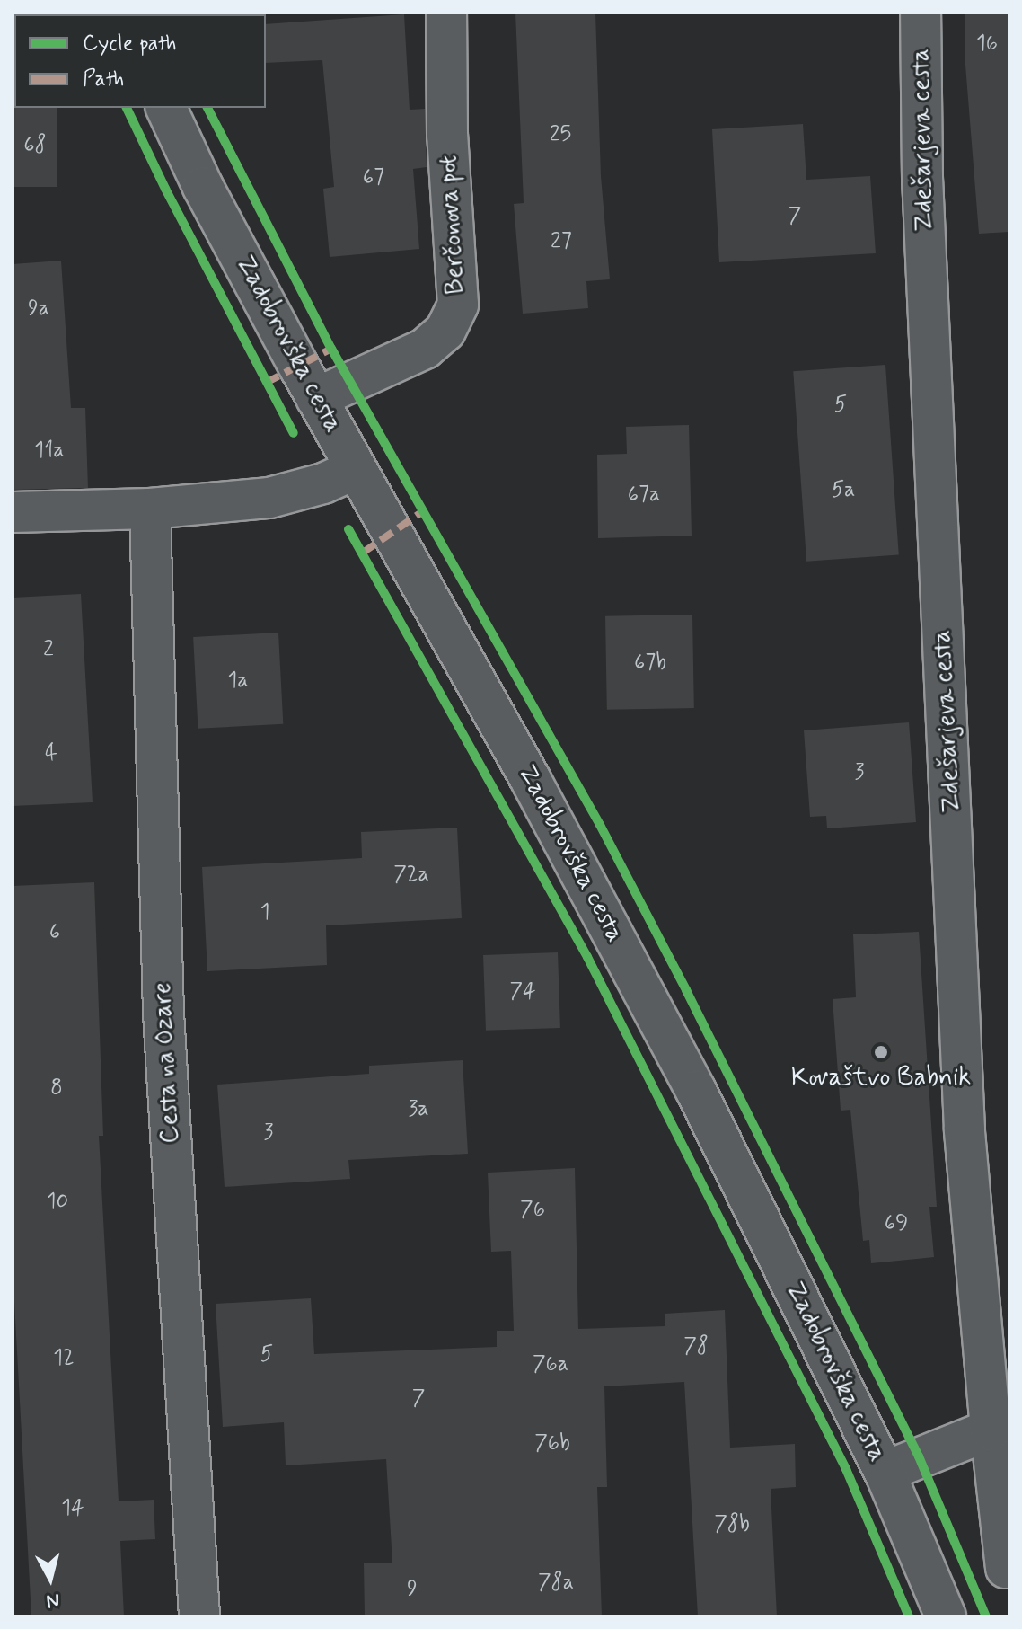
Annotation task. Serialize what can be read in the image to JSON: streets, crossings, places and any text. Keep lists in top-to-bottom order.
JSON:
{
  "streets": {
    "street": [
      "Zdešarjeva cesta",
      "Berčonova pot",
      "Zadobrovška cesta",
      "Cesta na Ozare"
    ]
  },
  "crossings": [
    ["Berčonova pot", "Zadobrovška cesta"]
  ],
  "places": ["Kovaštvo Babnik"],
  "house_numbers": [
    "16",
    "25",
    "68",
    "67",
    "7",
    "27",
    "9a",
    "5",
    "11a",
    "5a",
    "67a",
    "2",
    "67b",
    "1a",
    "4",
    "3",
    "72a",
    "1",
    "6",
    "74",
    "8",
    "3a",
    "3",
    "10",
    "76",
    "69",
    "78",
    "5",
    "12",
    "76a",
    "7",
    "76b",
    "14",
    "78b",
    "78a",
    "9"
  ],
  "legend": ["Cycle path", "Path"],
  "north": "bottom"
}
